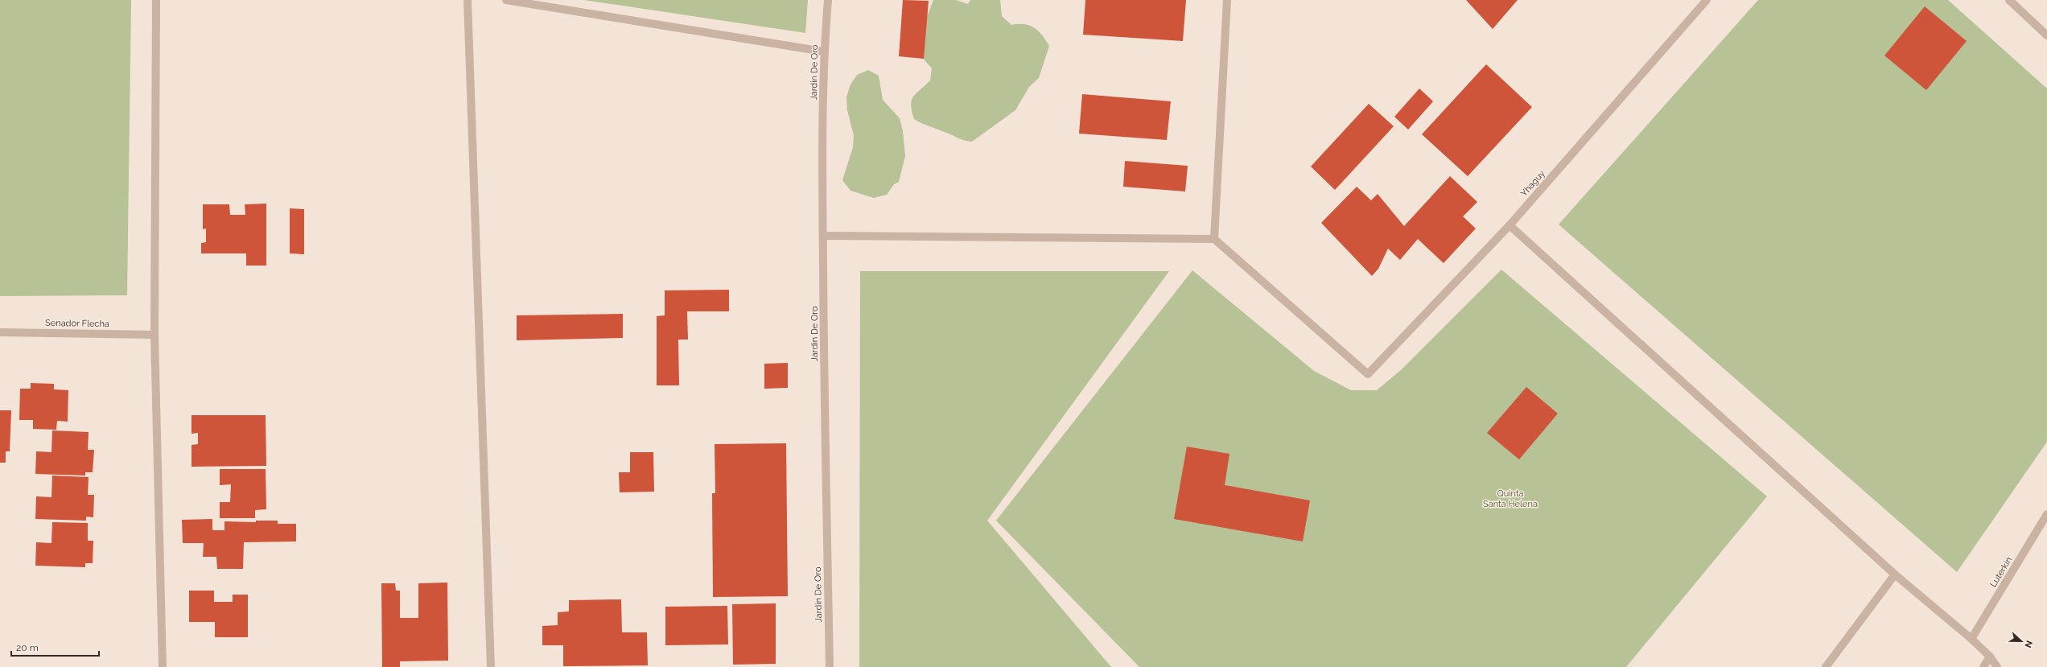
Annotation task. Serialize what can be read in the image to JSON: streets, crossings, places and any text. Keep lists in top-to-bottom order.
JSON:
{
  "streets": {
    "street": [
      "Jardin De Oro",
      "Yhaguy",
      "Senador Flecha",
      "Luterkin"
    ]
  },
  "parks": ["Quinta Santa Helena"],
  "scale_bar": "20 m",
  "north": "right"
}
